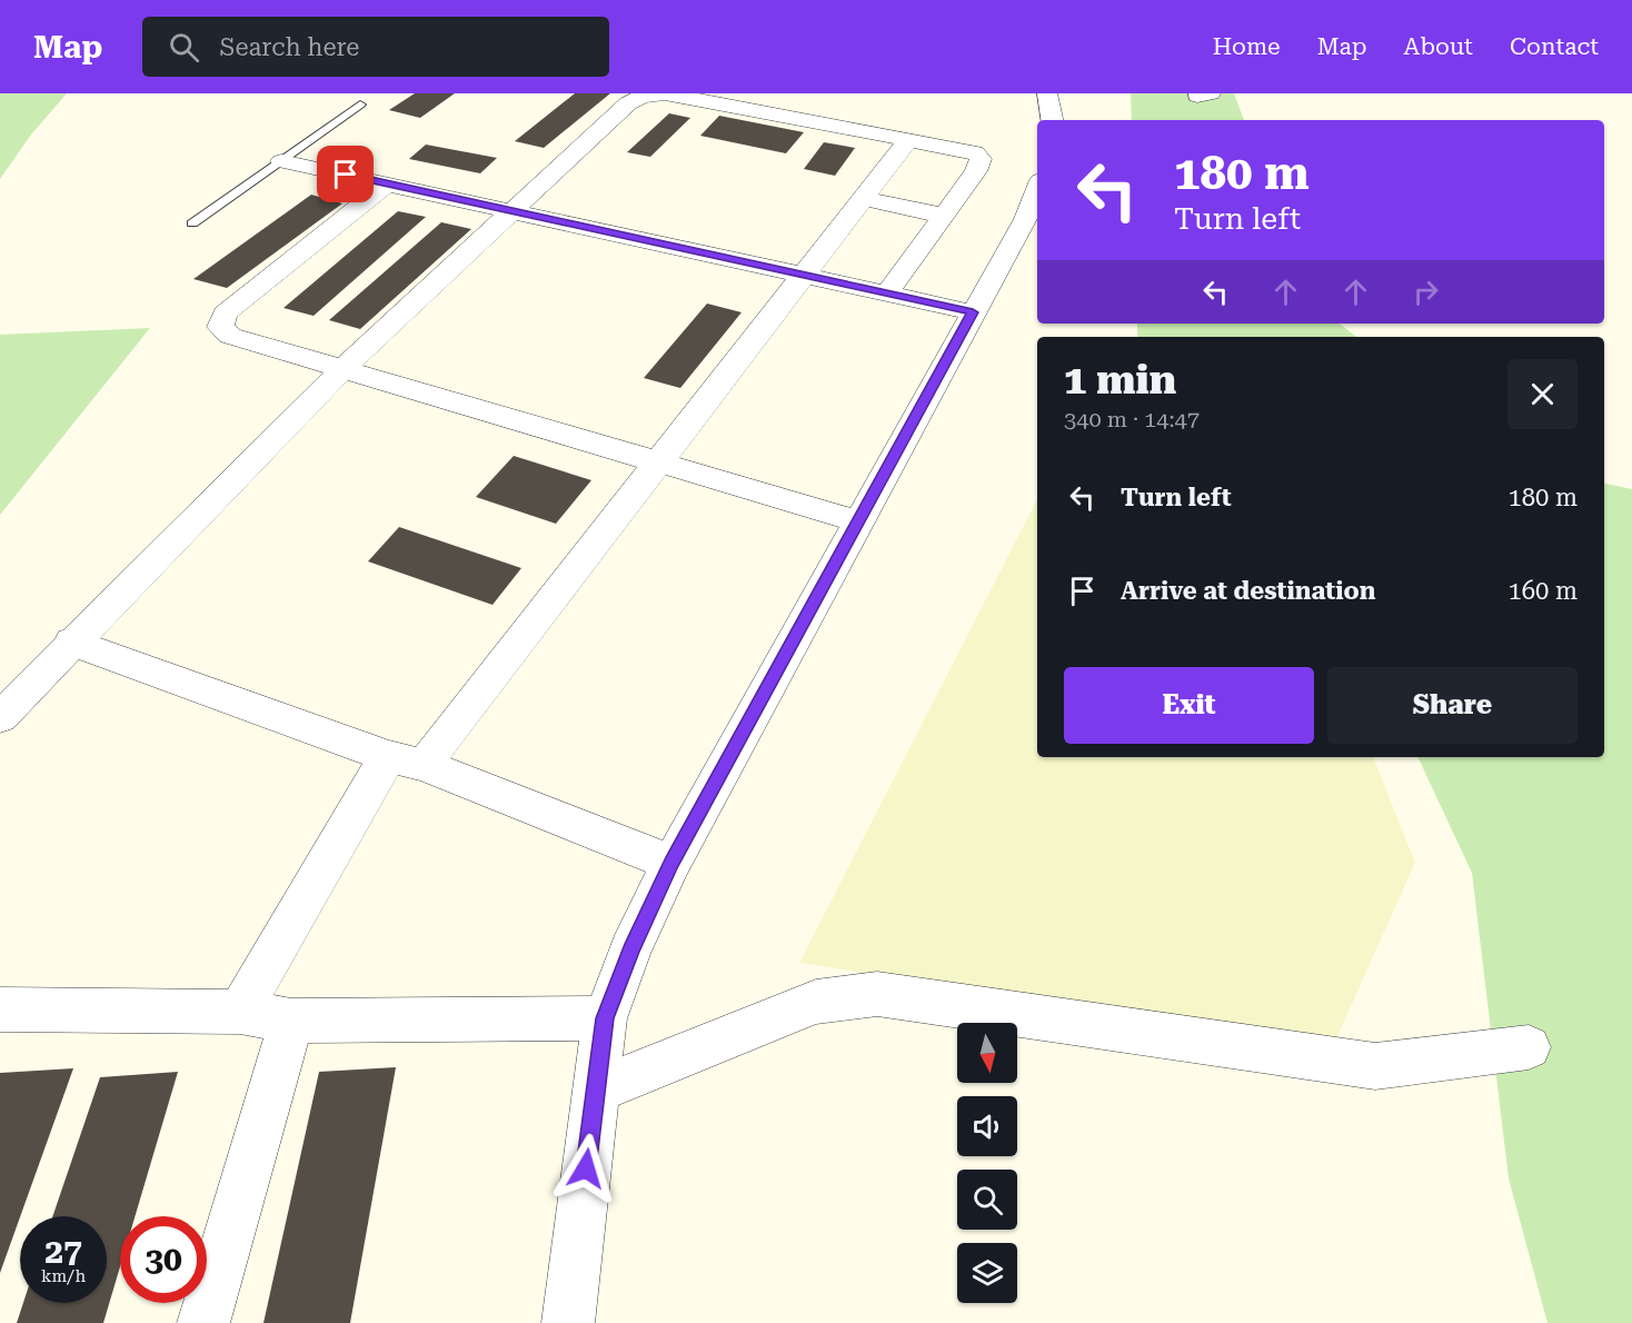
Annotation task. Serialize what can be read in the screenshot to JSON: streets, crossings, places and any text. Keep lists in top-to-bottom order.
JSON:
{
  "north": "bottom",
  "page": {
    "header": "Map",
    "search": "Search here",
    "nav": [
      "Home",
      "Map",
      "About",
      "Contact"
    ],
    "turn": ["180 m", "Turn left"],
    "heading": ["1 min", "340 m · 14:47"],
    "list": [
      {
        "name": "Turn left",
        "value": "180 m"
      },
      {
        "name": "Arrive at destination",
        "value": "160 m"
      }
    ],
    "buttons": ["Exit", "Share"],
    "speed": "27 km/h",
    "limit": "30"
  }
}
